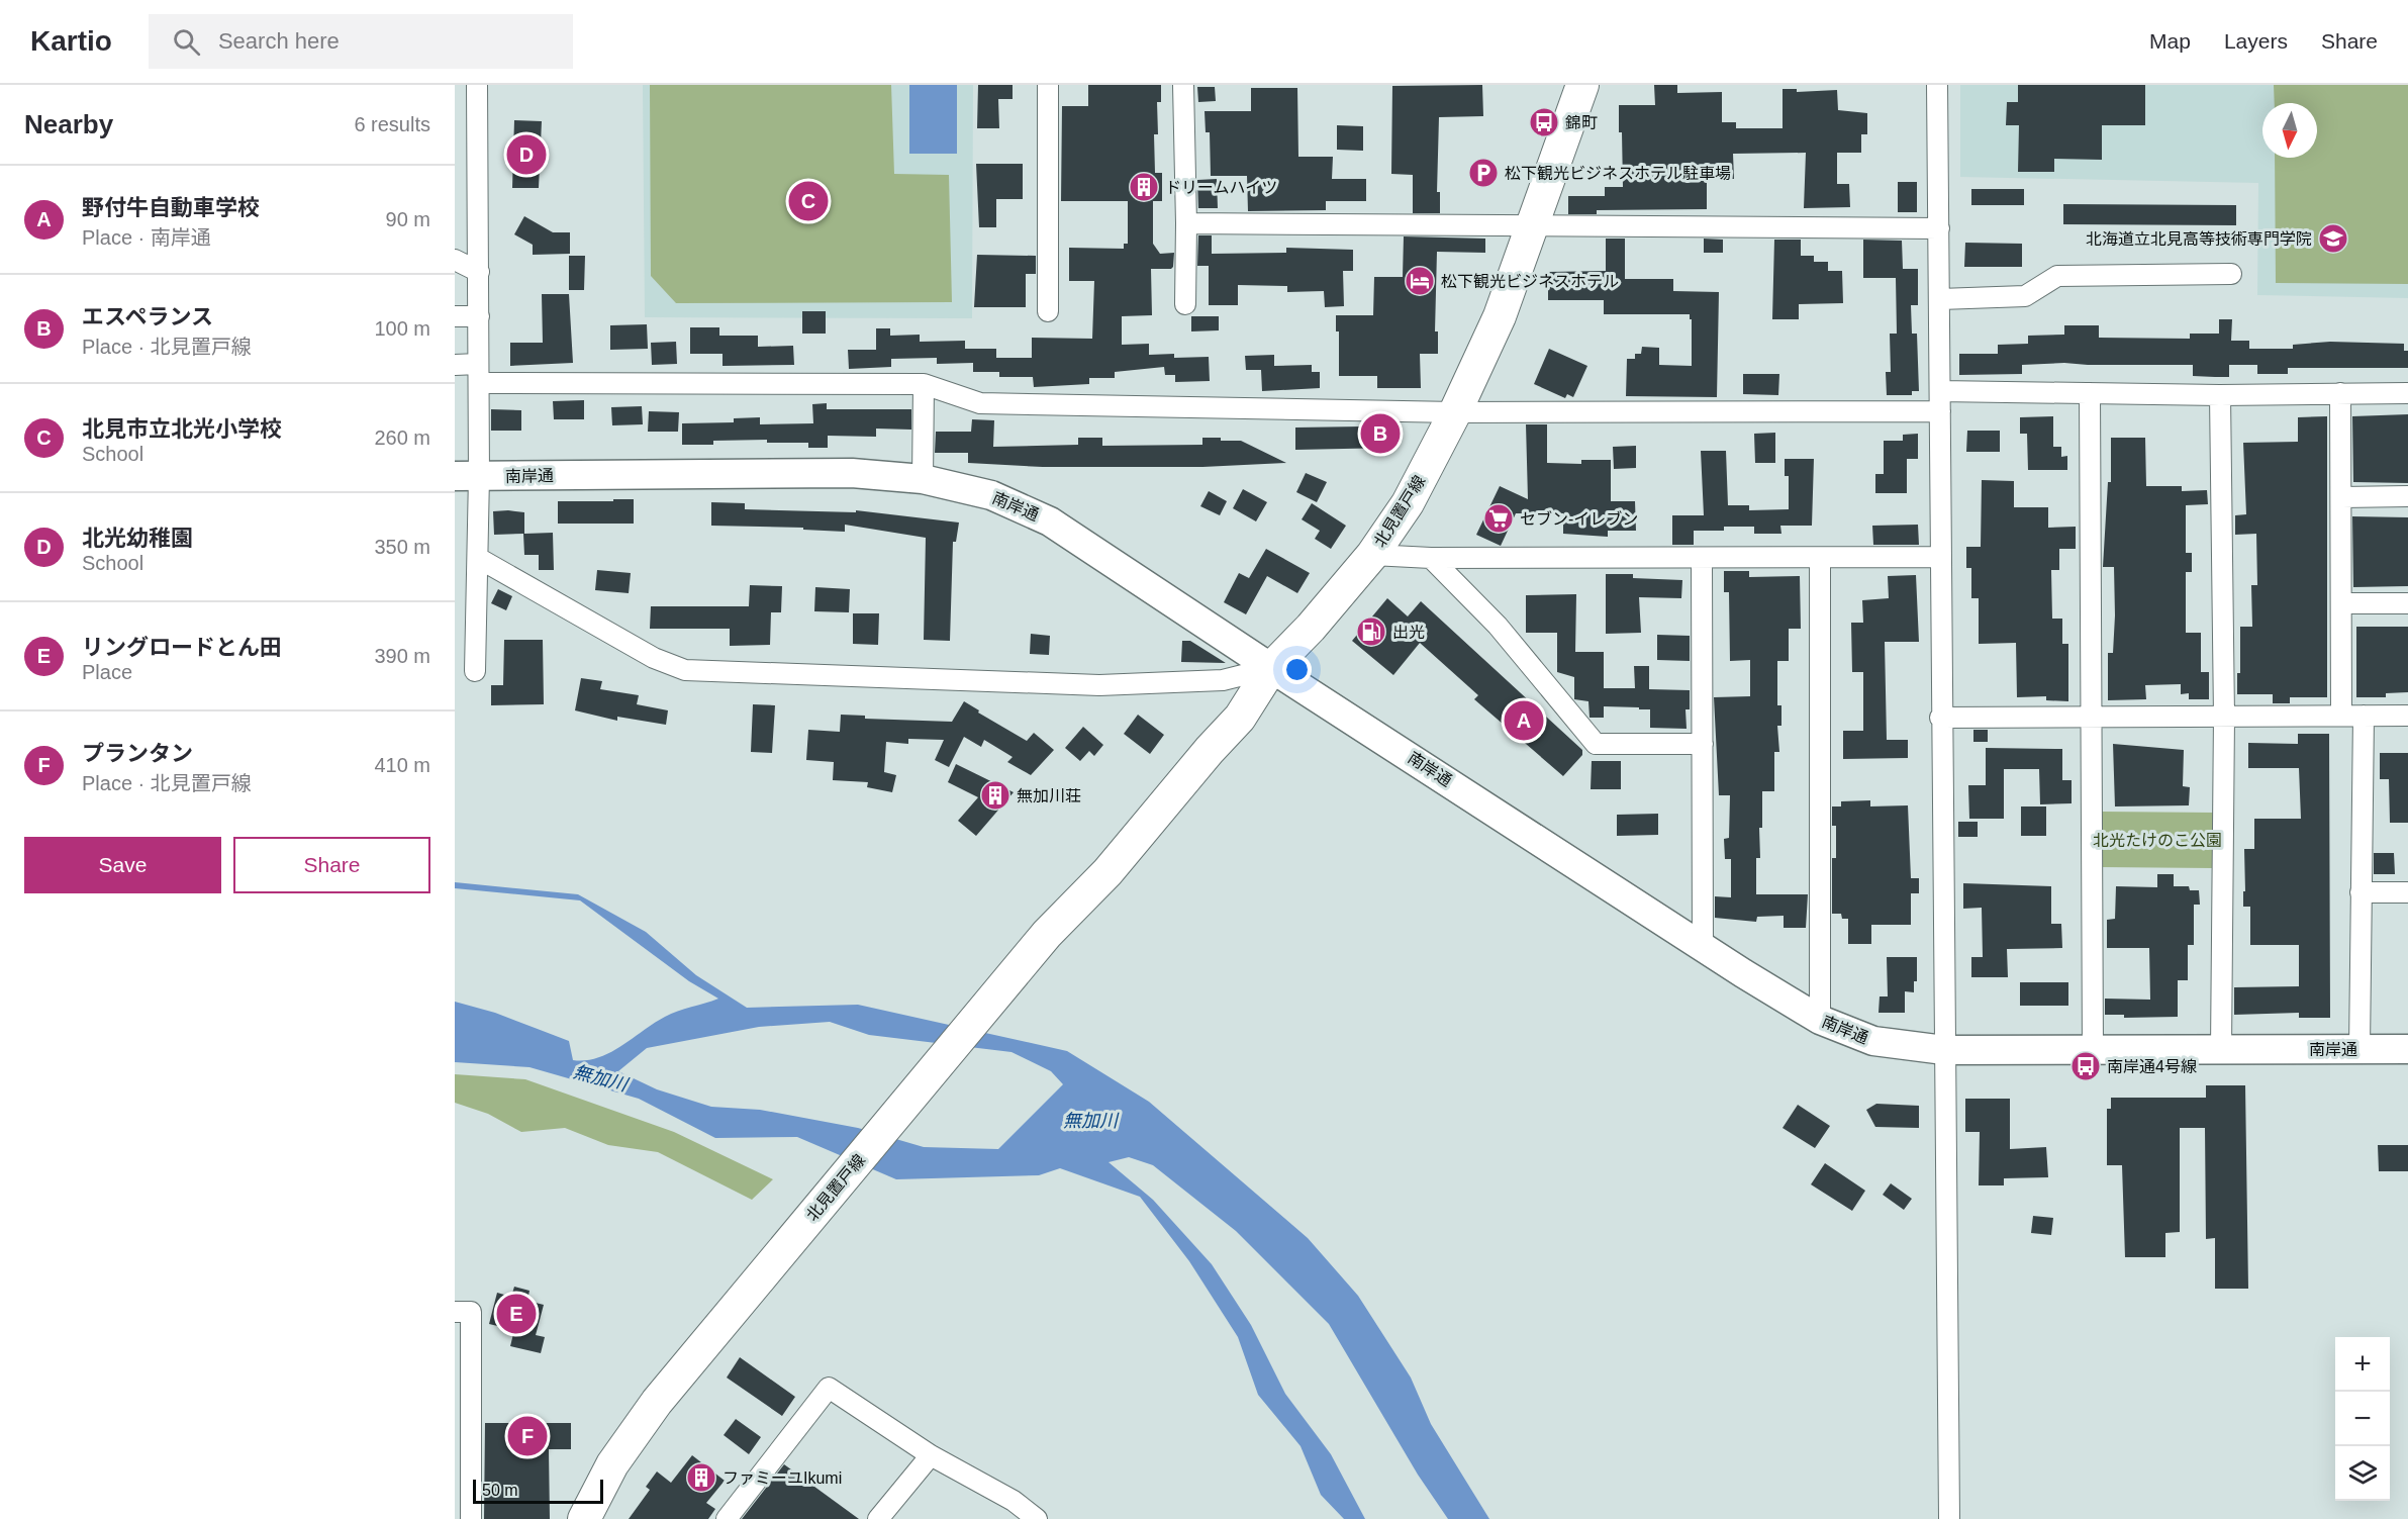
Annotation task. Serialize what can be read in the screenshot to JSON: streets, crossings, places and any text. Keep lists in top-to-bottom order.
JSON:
{
  "streets": {
    "main road": ["南岸通", "北見置戸線"]
  },
  "crossings": [
    ["南岸通", "北見置戸線"]
  ],
  "water": ["無加川"],
  "parks": ["北光たけのこ公園"],
  "places": {
    "bus stop": ["錦町", "南岸通4号線"],
    "parking": ["松下観光ビジネスホテル駐車場"],
    "building": ["ドリームハイツ", "無加川荘", "ファミーユIkumi"],
    "school or university": ["北海道立北見高等技術専門学院"],
    "hotel": ["松下観光ビジネスホテル"],
    "supermarket": ["セブン-イレブン"],
    "fuel station": ["出光"]
  },
  "scale_bar": "50 m",
  "north": "bottom",
  "page": {
    "header": "Kartio",
    "search": "Search here",
    "nav": ["Map", "Layers", "Share"],
    "heading": ["Nearby", "6 results"],
    "pins": [
      "D",
      "C",
      "B",
      "A",
      "E",
      "F"
    ],
    "list": [
      {
        "mark": "A",
        "name": "野付牛自動車学校",
        "note": "Place · 南岸通",
        "value": "90 m"
      },
      {
        "mark": "B",
        "name": "エスペランス",
        "note": "Place · 北見置戸線",
        "value": "100 m"
      },
      {
        "mark": "C",
        "name": "北見市立北光小学校",
        "note": "School",
        "value": "260 m"
      },
      {
        "mark": "D",
        "name": "北光幼稚園",
        "note": "School",
        "value": "350 m"
      },
      {
        "mark": "E",
        "name": "リングロードとん田",
        "note": "Place",
        "value": "390 m"
      },
      {
        "mark": "F",
        "name": "プランタン",
        "note": "Place · 北見置戸線",
        "value": "410 m"
      }
    ],
    "buttons": ["Save", "Share"],
    "map_buttons": ["+", "−"],
    "scale": "50 m"
  }
}
